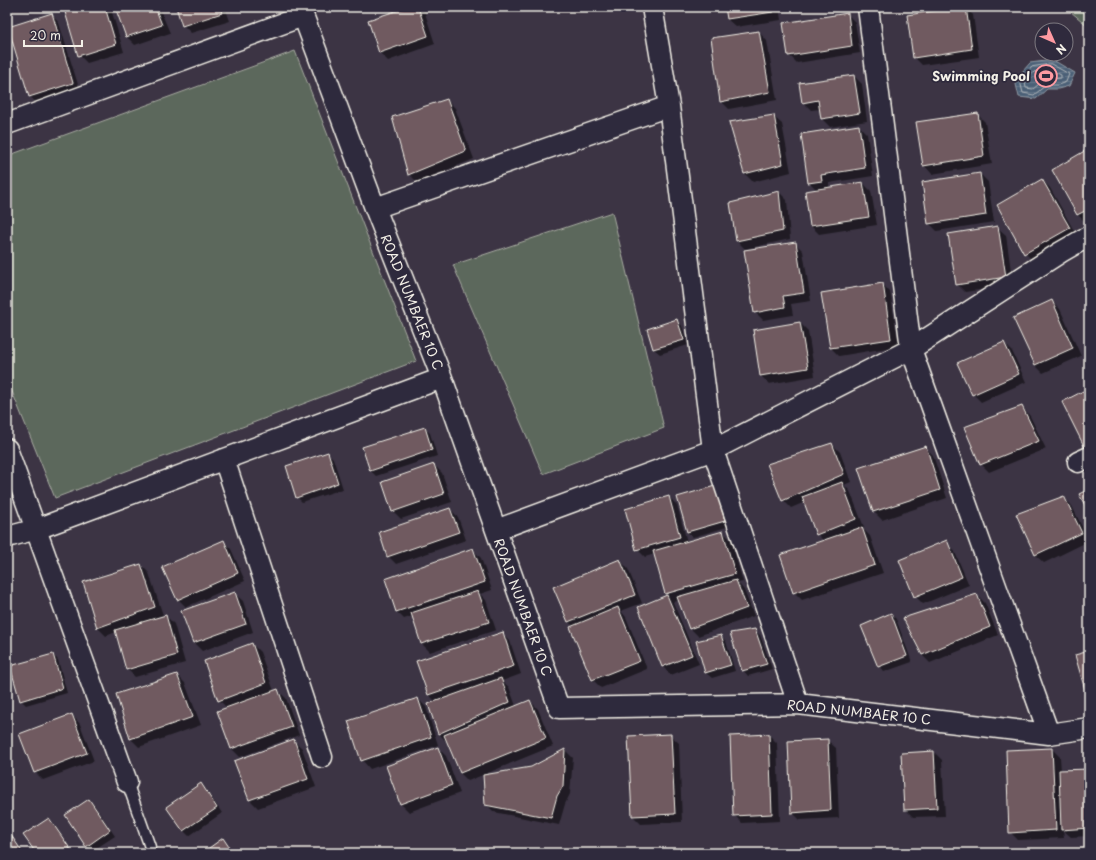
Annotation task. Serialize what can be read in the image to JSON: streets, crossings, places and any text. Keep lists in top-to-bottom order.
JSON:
{
  "streets": {
    "street": ["ROAD NUMBAER 10 C"]
  },
  "places": {
    "sports": ["Swimming Pool"]
  },
  "scale_bar": "20 m",
  "north": "bottom right"
}
